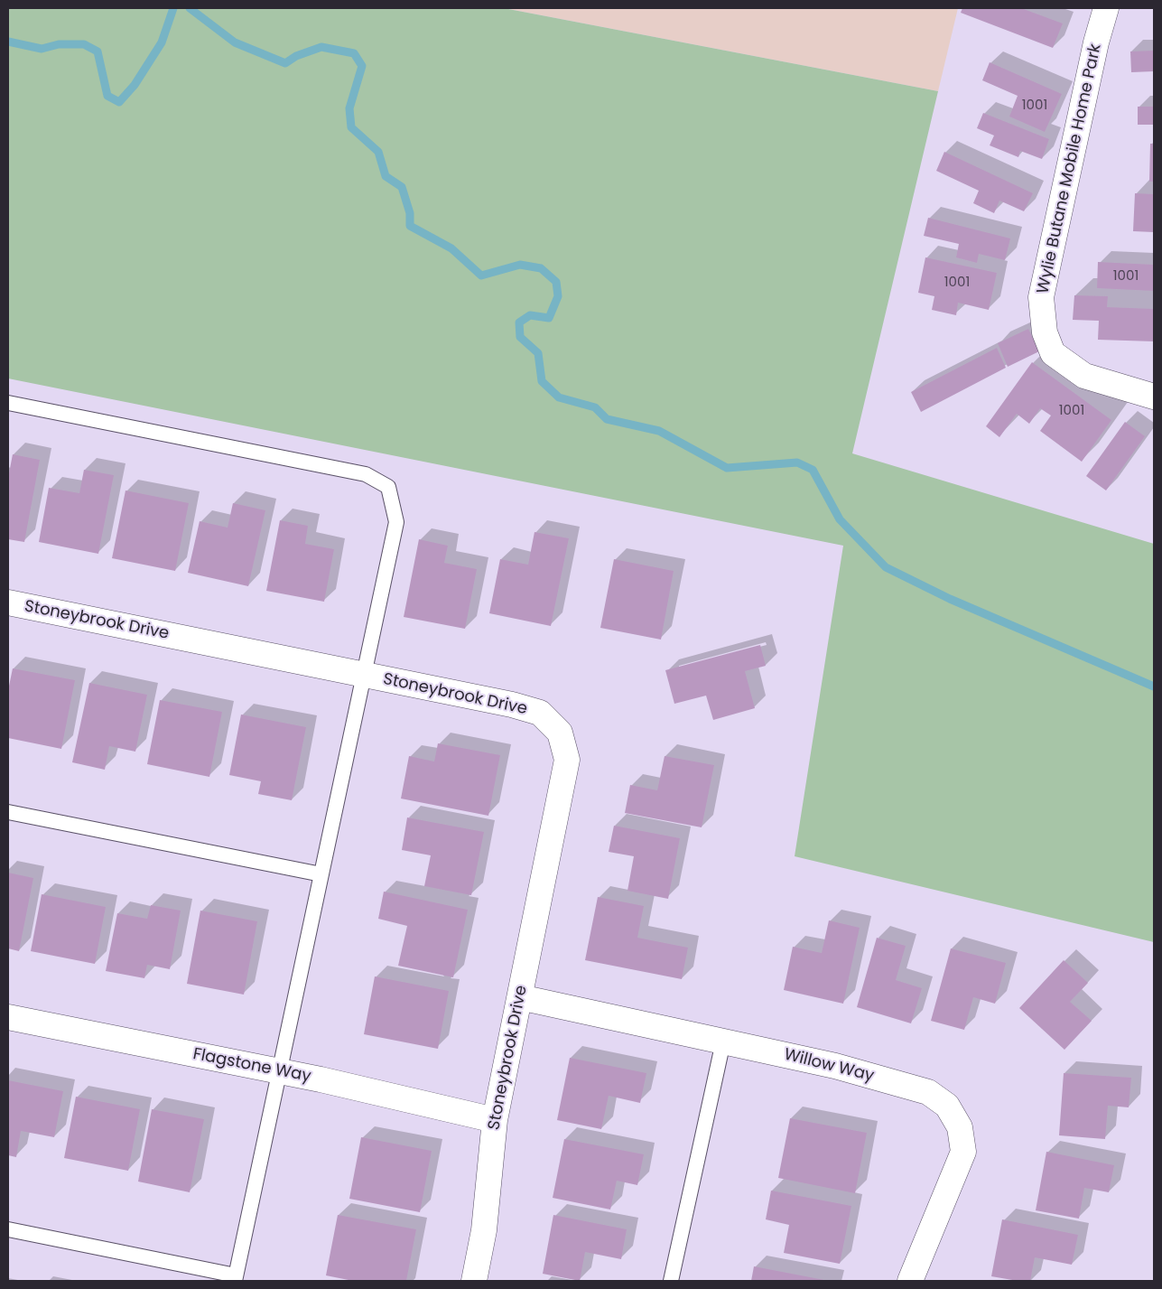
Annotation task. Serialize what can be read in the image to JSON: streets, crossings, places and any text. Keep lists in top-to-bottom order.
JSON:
{
  "streets": {
    "street": [
      "Wylie Butane Mobile Home Park",
      "Stoneybrook Drive",
      "Flagstone Way",
      "Willow Way"
    ]
  },
  "crossings": [
    ["Stoneybrook Drive", "Flagstone Way"],
    ["Stoneybrook Drive", "Willow Way"]
  ],
  "house_numbers": [
    "1001",
    "1001",
    "1001",
    "1001"
  ]
}
